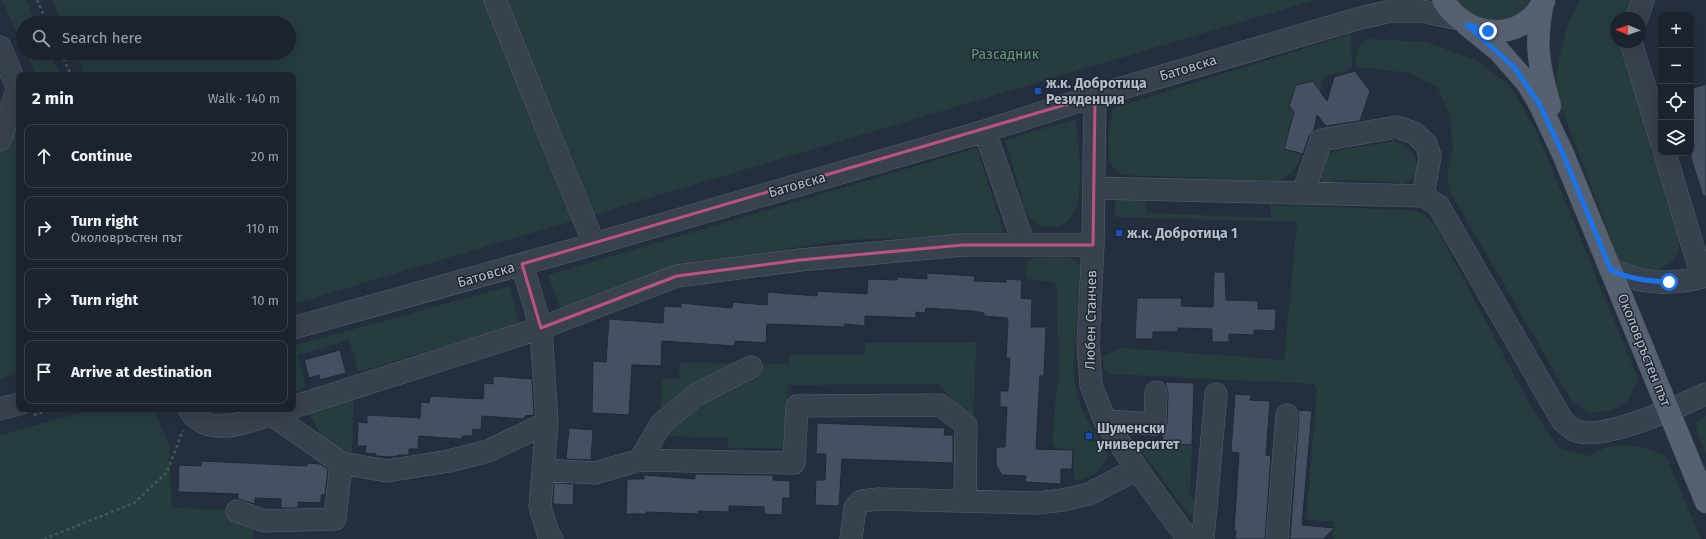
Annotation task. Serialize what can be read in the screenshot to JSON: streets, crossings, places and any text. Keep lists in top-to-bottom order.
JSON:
{
  "streets": {
    "main road": ["Околовръстен път"],
    "street": ["Батовска", "Любен Станчев"]
  },
  "crossings": [
    ["Батовска", "Любен Станчев"],
    ["Батовска", "Околовръстен път"]
  ],
  "parks": ["Разсадник"],
  "places": {
    "transit": ["ж.к. Добротица Резиденция", "ж.к. Добротица 1", "Шуменски университет"]
  },
  "north": "left",
  "page": {
    "map_buttons": ["+", "−"],
    "search": "Search here",
    "heading": ["2 min", "Walk · 140 m"],
    "list": [
      ["Continue", "20 m"],
      ["Turn right", "Околовръстен път", "110 m"],
      ["Turn right", "10 m"],
      "Arrive at destination"
    ]
  }
}
